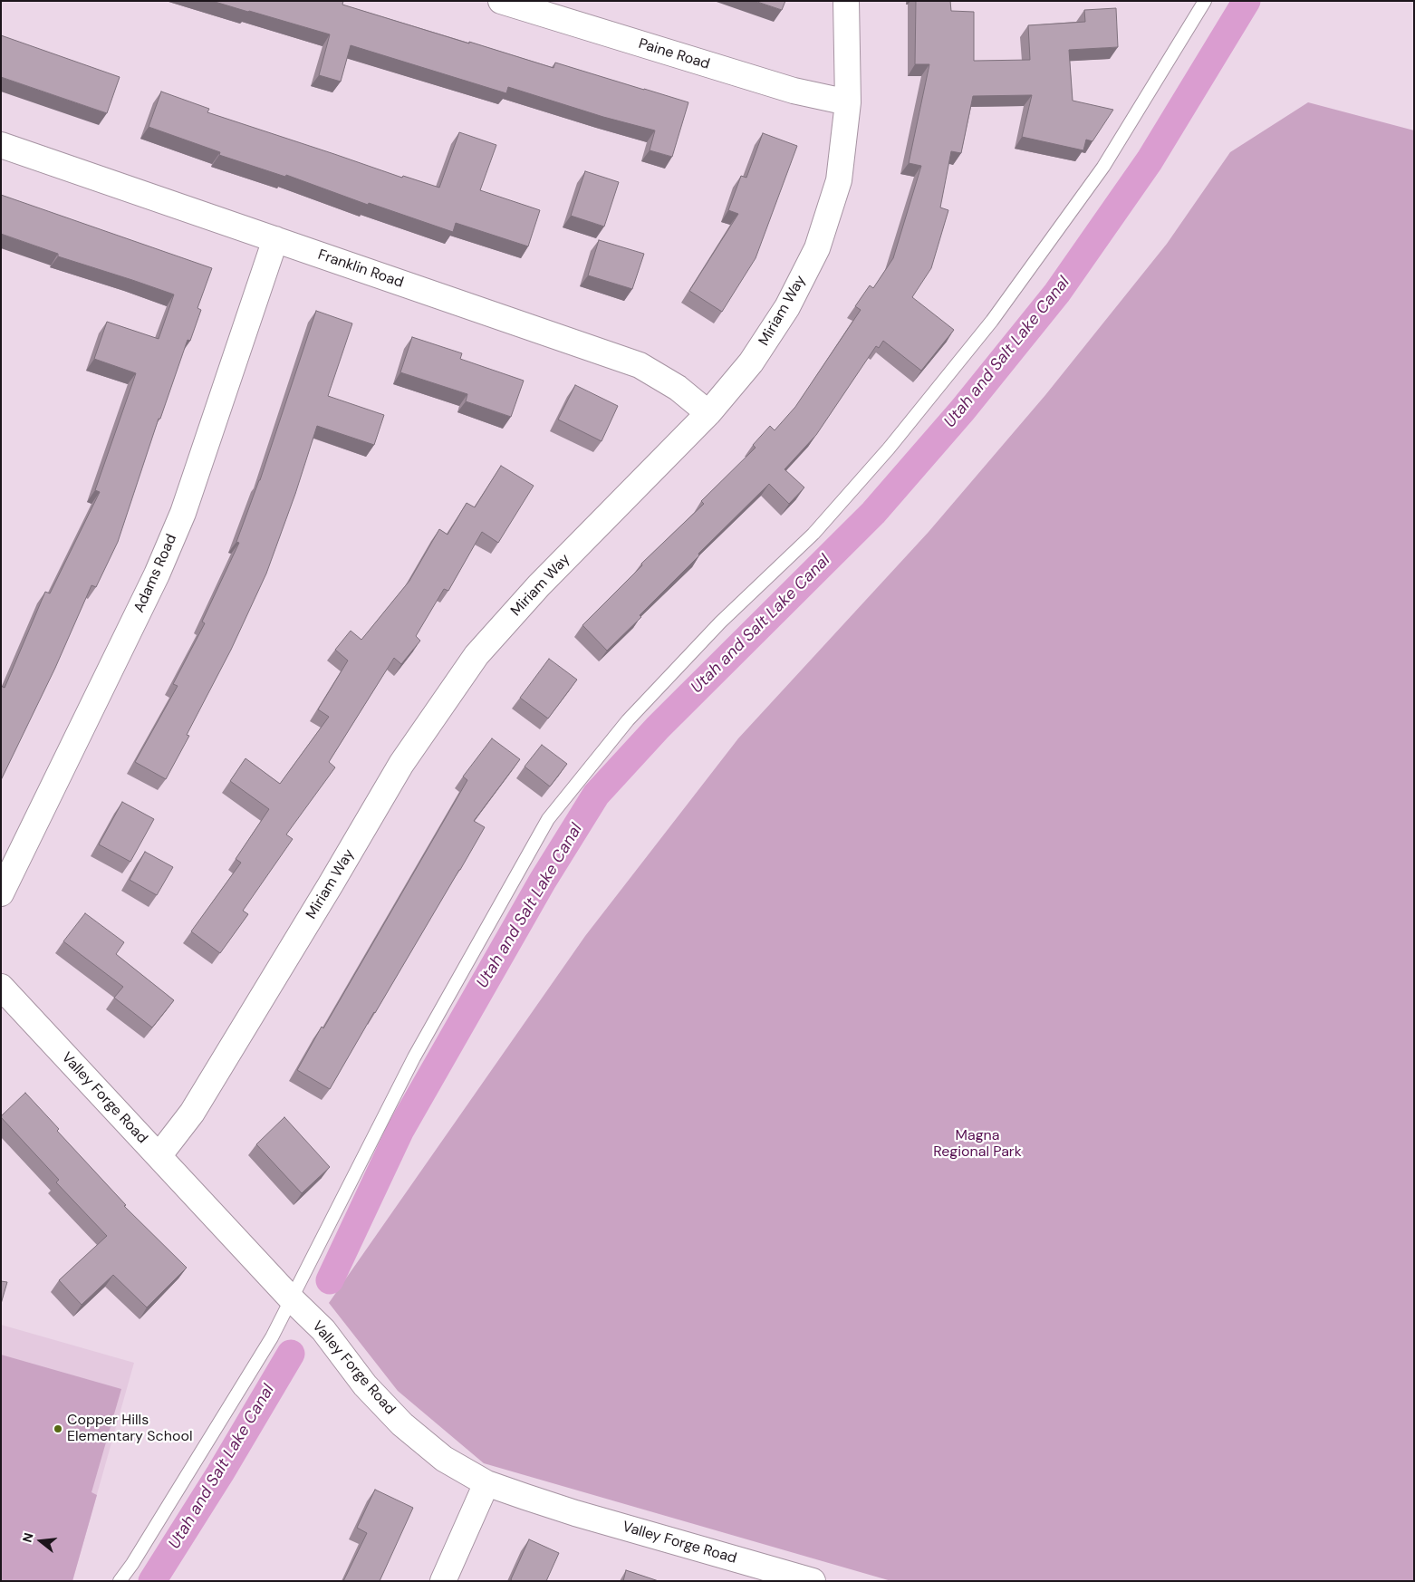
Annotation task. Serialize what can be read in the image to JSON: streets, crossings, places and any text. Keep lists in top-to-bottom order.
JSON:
{
  "streets": {
    "street": [
      "Paine Road",
      "Franklin Road",
      "Miriam Way",
      "Adams Road",
      "Valley Forge Road"
    ]
  },
  "crossings": [
    ["Paine Road", "Miriam Way"],
    ["Franklin Road", "Miriam Way"],
    ["Franklin Road", "Adams Road"],
    ["Miriam Way", "Valley Forge Road"]
  ],
  "water": ["Utah and Salt Lake Canal"],
  "parks": ["Magna Regional Park"],
  "places": ["Copper Hills Elementary School"],
  "north": "left"
}
